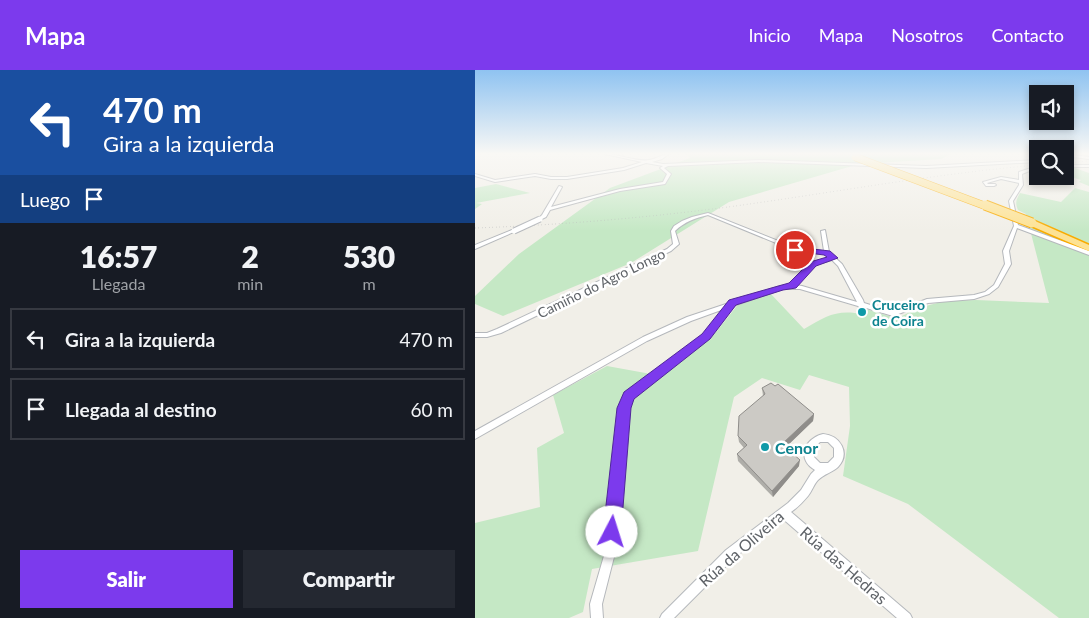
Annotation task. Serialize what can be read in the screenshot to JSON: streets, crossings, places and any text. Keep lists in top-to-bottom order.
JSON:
{
  "streets": {
    "street": ["Camiño do Agro Longo", "Rúa da Oliveira", "Rúa das Hedras"]
  },
  "crossings": [
    ["Rúa da Oliveira", "Rúa das Hedras"]
  ],
  "places": ["Cruceiro de Coira", "Cenor"],
  "page": {
    "header": "Mapa",
    "nav": [
      "Inicio",
      "Mapa",
      "Nosotros",
      "Contacto"
    ],
    "turn": ["470 m", "Gira a la izquierda"],
    "then": "Luego",
    "eta": [
      "16:57",
      "Llegada",
      "2",
      "min",
      "530",
      "m"
    ],
    "list": [
      {
        "name": "Gira a la izquierda",
        "value": "470 m"
      },
      {
        "name": "Llegada al destino",
        "value": "60 m"
      }
    ],
    "buttons": ["Salir", "Compartir"]
  }
}
